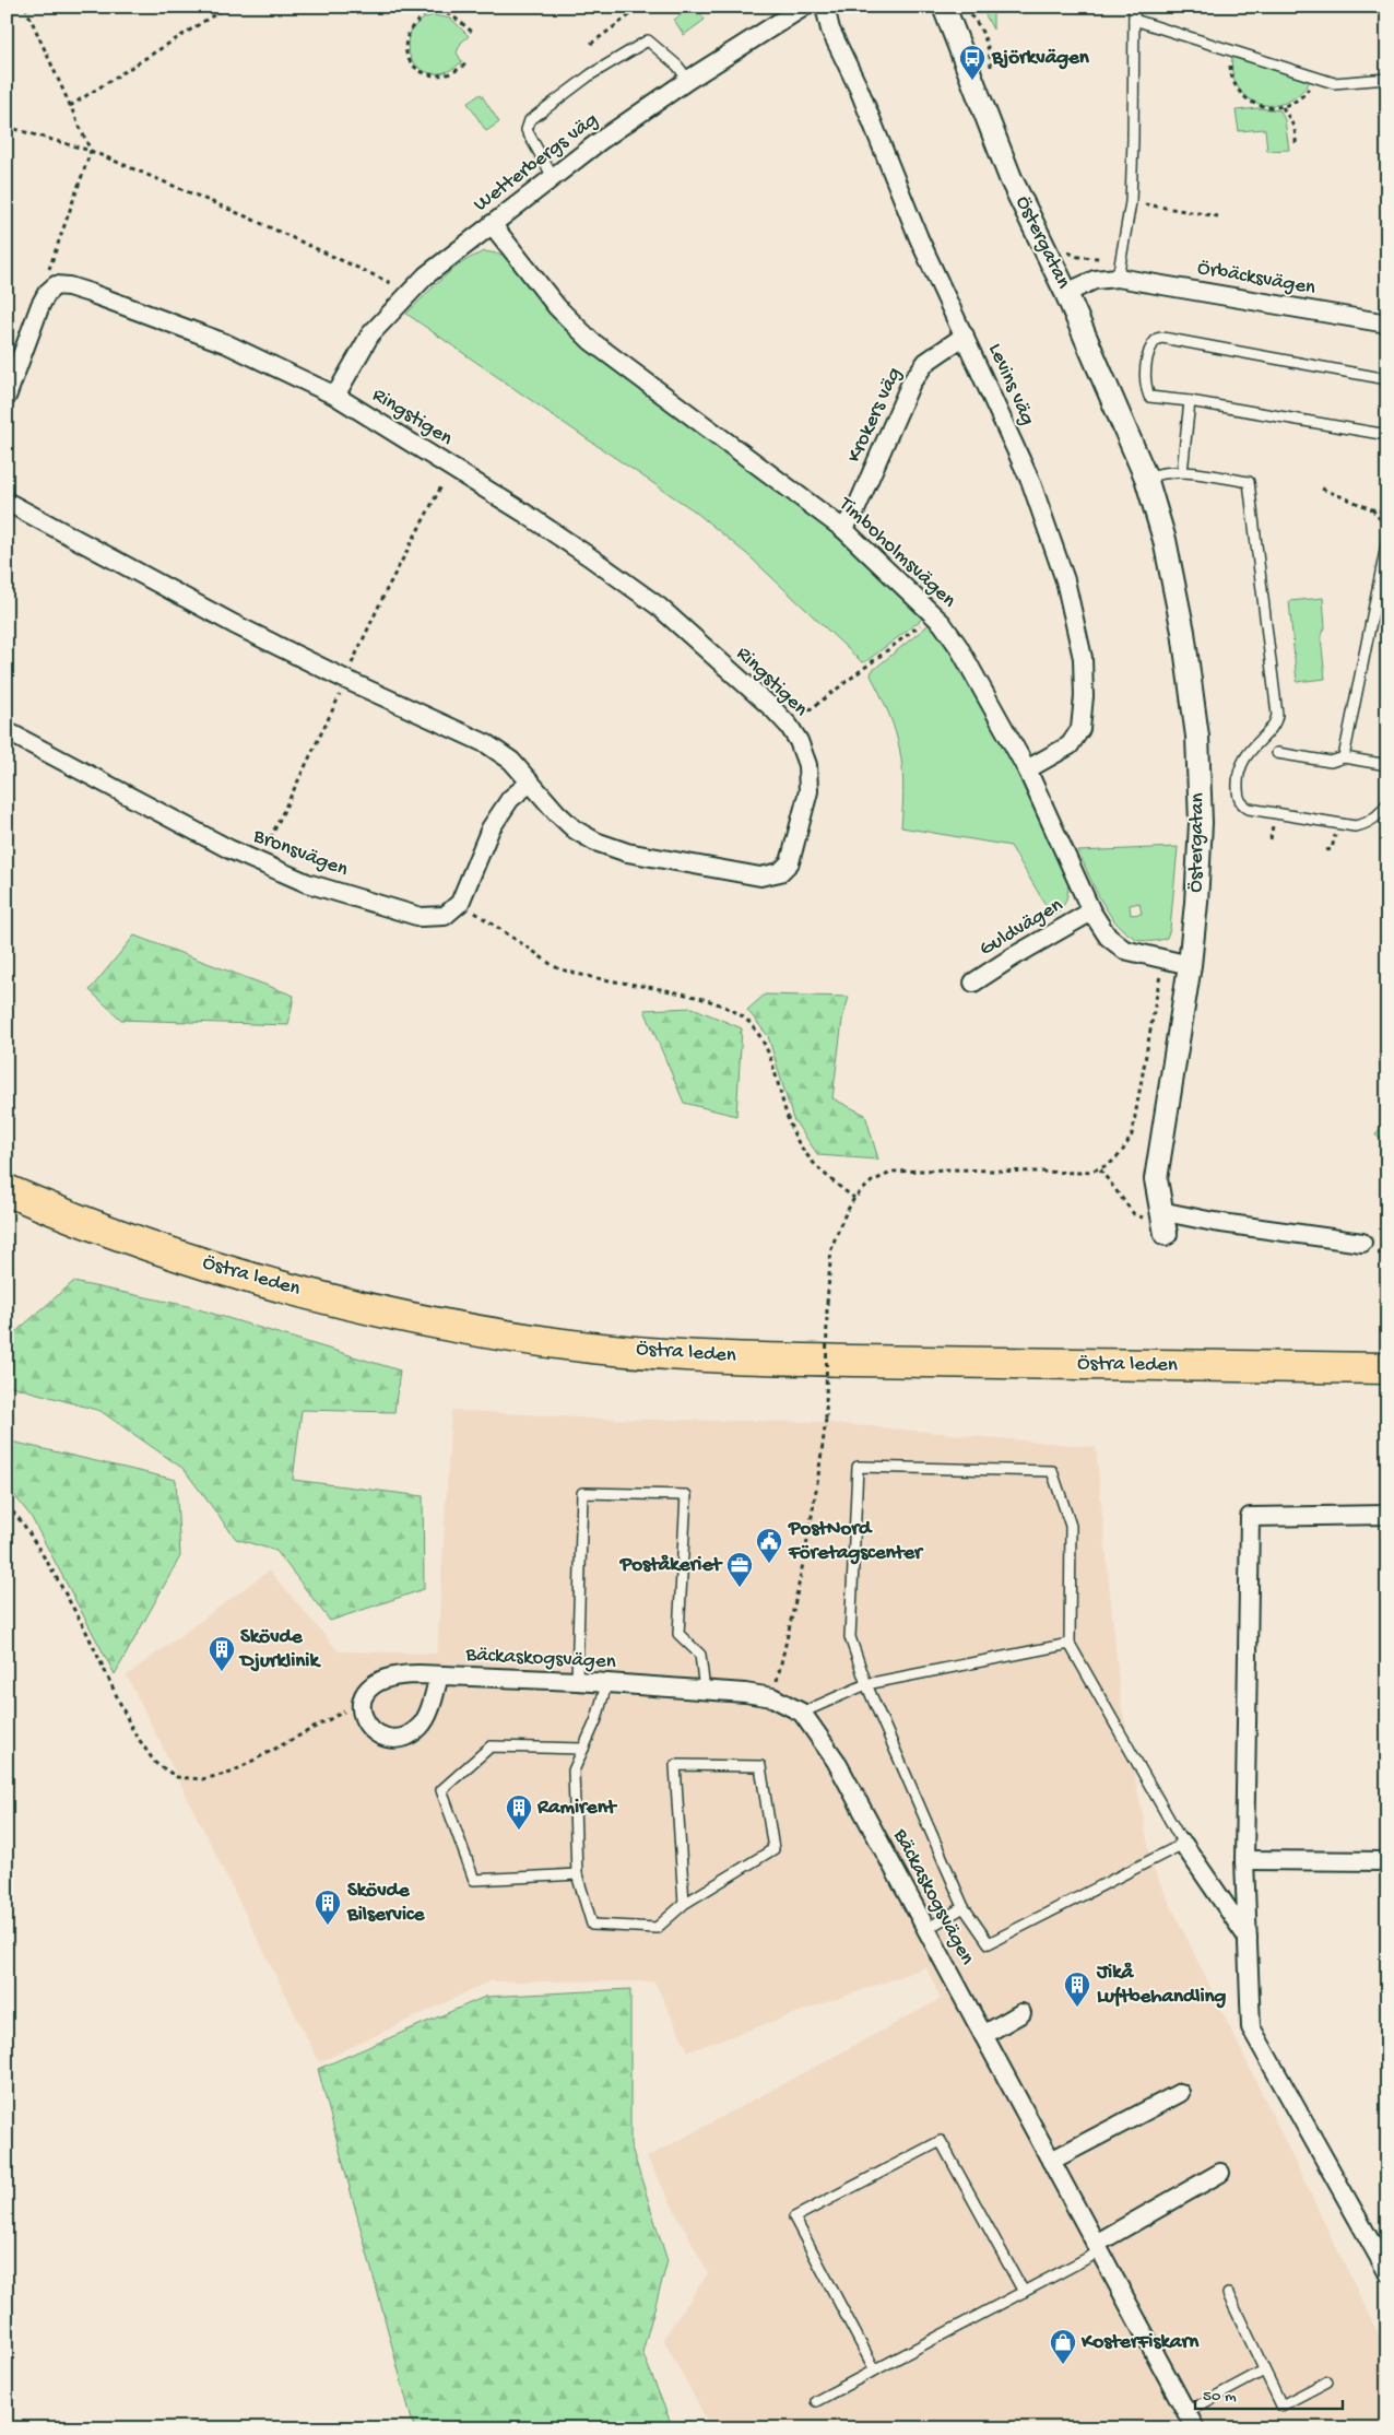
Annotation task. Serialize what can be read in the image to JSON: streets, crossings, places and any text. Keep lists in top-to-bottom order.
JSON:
{
  "streets": {
    "highway": ["Östra leden"],
    "street": [
      "Wetterbergs väg",
      "Östergatan",
      "Örbäcksvägen",
      "Levins väg",
      "Krokers väg",
      "Ringstigen",
      "Timboholmsvägen",
      "Bronsvägen",
      "Guldvägen",
      "Bäckaskogsvägen"
    ]
  },
  "crossings": [
    ["Wetterbergs väg", "Ringstigen"],
    ["Wetterbergs väg", "Timboholmsvägen"],
    ["Östergatan", "Örbäcksvägen"],
    ["Östergatan", "Timboholmsvägen"],
    ["Levins väg", "Krokers väg"],
    ["Levins väg", "Timboholmsvägen"],
    ["Krokers väg", "Timboholmsvägen"],
    ["Ringstigen", "Bronsvägen"],
    ["Timboholmsvägen", "Guldvägen"]
  ],
  "places": {
    "bus stop": ["Björkvägen"],
    "public building": ["PostNord Företagscenter"],
    "office": ["Poståkeriet"],
    "building": [
      "Skövde Djurklinik",
      "Ramirent",
      "Skövde Bilservice",
      "Jikå Luftbehandling"
    ],
    "shop": ["KosterFiskarn"]
  },
  "scale_bar": "50 m"
}
